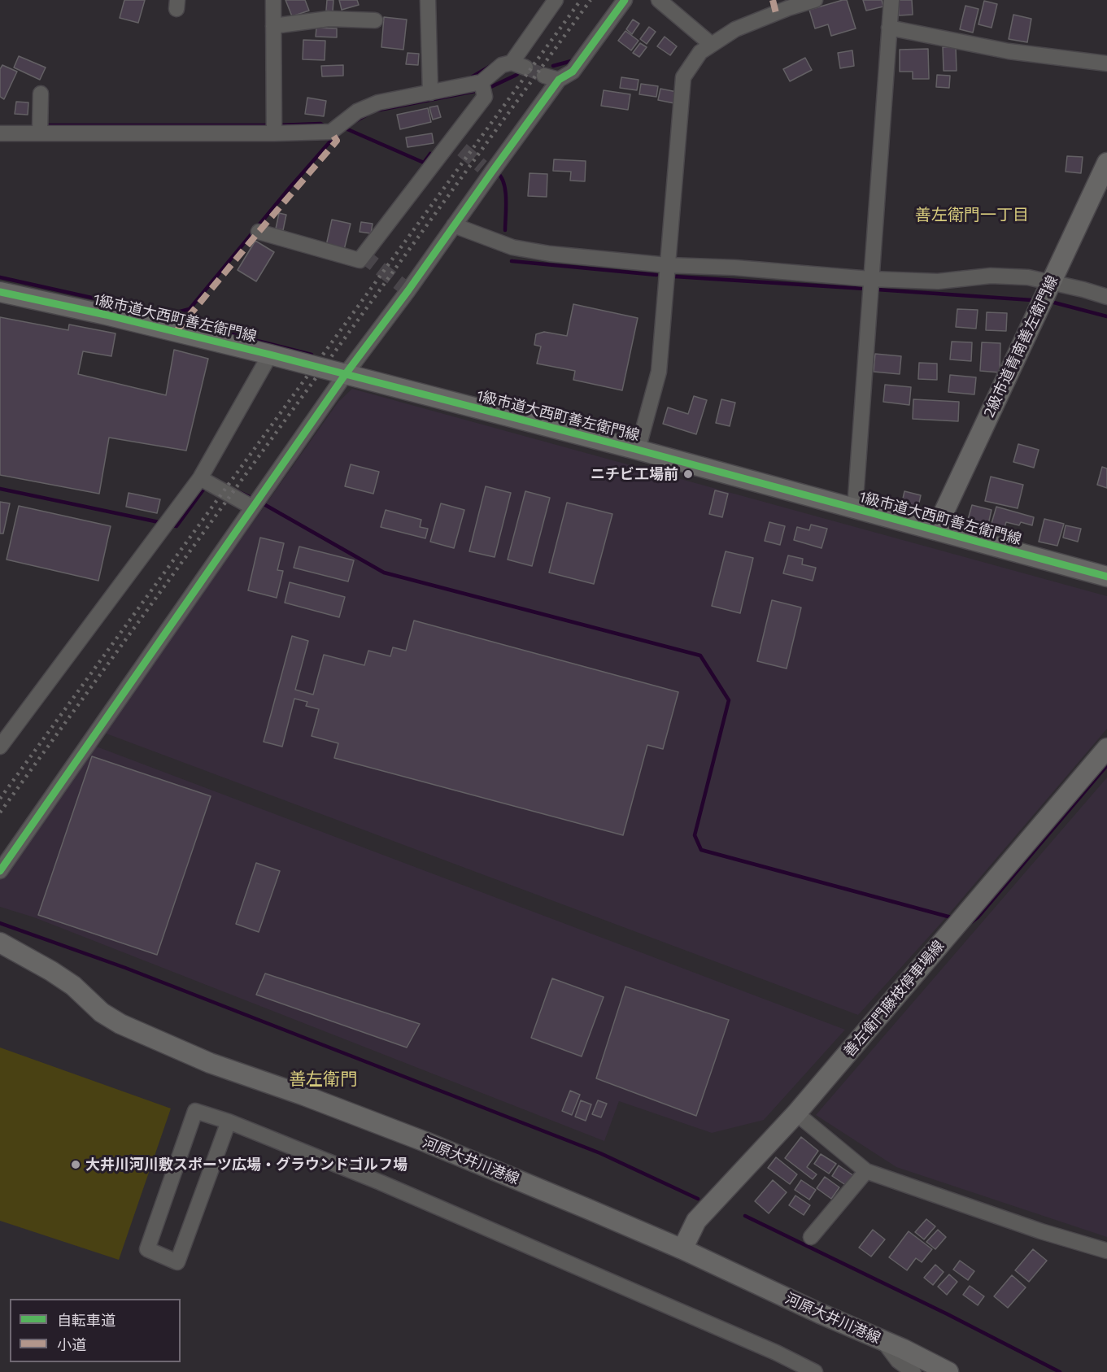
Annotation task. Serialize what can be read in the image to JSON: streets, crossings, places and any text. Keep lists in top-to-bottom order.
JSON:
{
  "streets": {
    "main road": [
      "1級市道大西町善左衛門線",
      "2級市道青南善左衛門線",
      "善左衛門藤枝停車場線",
      "河原大井川港線"
    ]
  },
  "crossings": [
    ["1級市道大西町善左衛門線", "2級市道青南善左衛門線"],
    ["善左衛門藤枝停車場線", "河原大井川港線"]
  ],
  "districts": ["善左衛門一丁目", "善左衛門"],
  "places": ["ニチビ工場前", "大井川河川敷スポーツ広場・グラウンドゴルフ場"],
  "legend": ["自転車道", "小道"]
}
